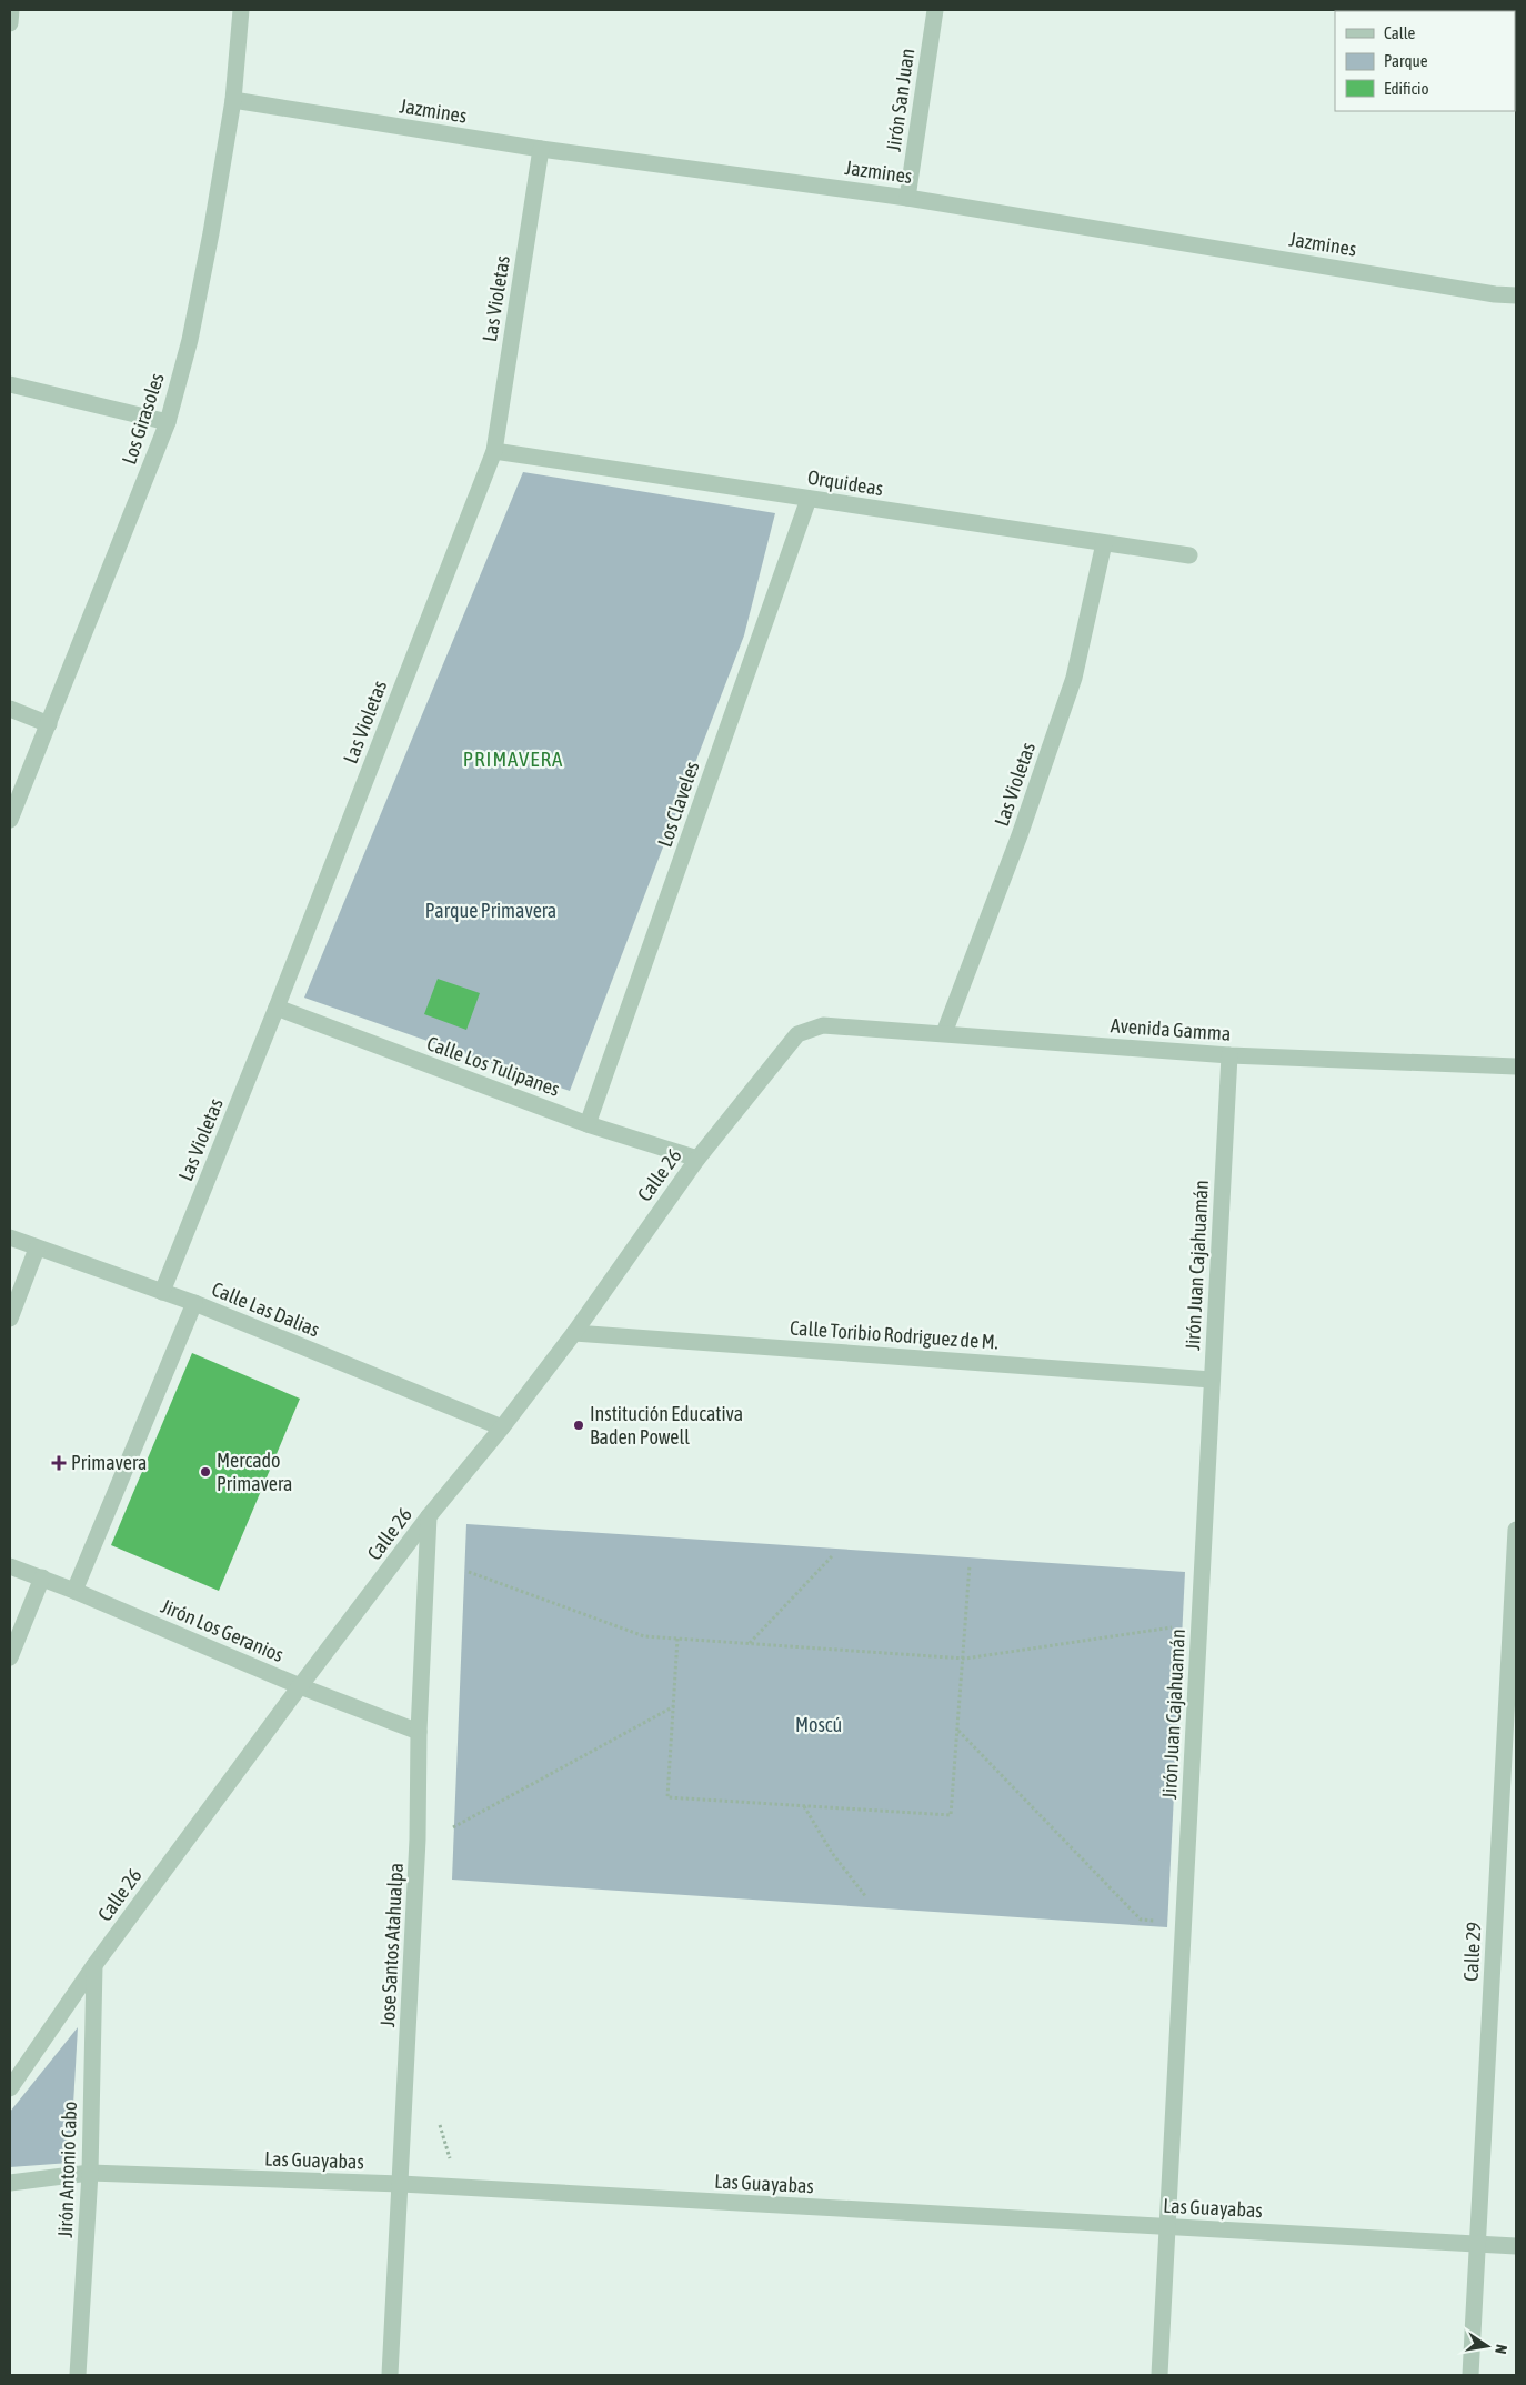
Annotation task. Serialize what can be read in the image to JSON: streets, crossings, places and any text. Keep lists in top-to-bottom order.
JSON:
{
  "streets": {
    "street": [
      "Jirón San Juan",
      "Jazmines",
      "Las Violetas",
      "Los Girasoles",
      "Orquideas",
      "Los Claveles",
      "Avenida Gamma",
      "Calle Los Tulipanes",
      "Calle 26",
      "Jirón Juan Cajahuamán",
      "Calle Las Dalias",
      "Calle Toribio Rodriguez de M.",
      "Jirón Los Geranios",
      "Jose Santos Atahualpa",
      "Calle 29",
      "Las Guayabas",
      "Jirón Antonio Cabo"
    ]
  },
  "crossings": [
    ["Jirón San Juan", "Jazmines"],
    ["Jazmines", "Las Violetas"],
    ["Jazmines", "Los Girasoles"],
    ["Las Violetas", "Orquideas"],
    ["Las Violetas", "Avenida Gamma"],
    ["Las Violetas", "Calle Los Tulipanes"],
    ["Las Violetas", "Calle Las Dalias"],
    ["Orquideas", "Los Claveles"],
    ["Los Claveles", "Calle Los Tulipanes"],
    ["Avenida Gamma", "Calle 26"],
    ["Avenida Gamma", "Jirón Juan Cajahuamán"],
    ["Calle Los Tulipanes", "Calle 26"],
    ["Calle 26", "Calle Las Dalias"],
    ["Calle 26", "Calle Toribio Rodriguez de M."],
    ["Calle 26", "Jirón Los Geranios"],
    ["Calle 26", "Jose Santos Atahualpa"],
    ["Calle 26", "Jirón Antonio Cabo"],
    ["Jirón Juan Cajahuamán", "Calle Toribio Rodriguez de M."],
    ["Jirón Juan Cajahuamán", "Las Guayabas"],
    ["Jirón Los Geranios", "Jose Santos Atahualpa"],
    ["Jose Santos Atahualpa", "Las Guayabas"],
    ["Calle 29", "Las Guayabas"],
    ["Las Guayabas", "Jirón Antonio Cabo"]
  ],
  "districts": ["PRIMAVERA"],
  "parks": ["Parque Primavera", "Moscú"],
  "places": {
    "other": ["Institución Educativa Baden Powell", "Mercado Primavera"],
    "health": ["Primavera"]
  },
  "legend": ["Calle", "Parque", "Edificio"],
  "north": "right"
}
